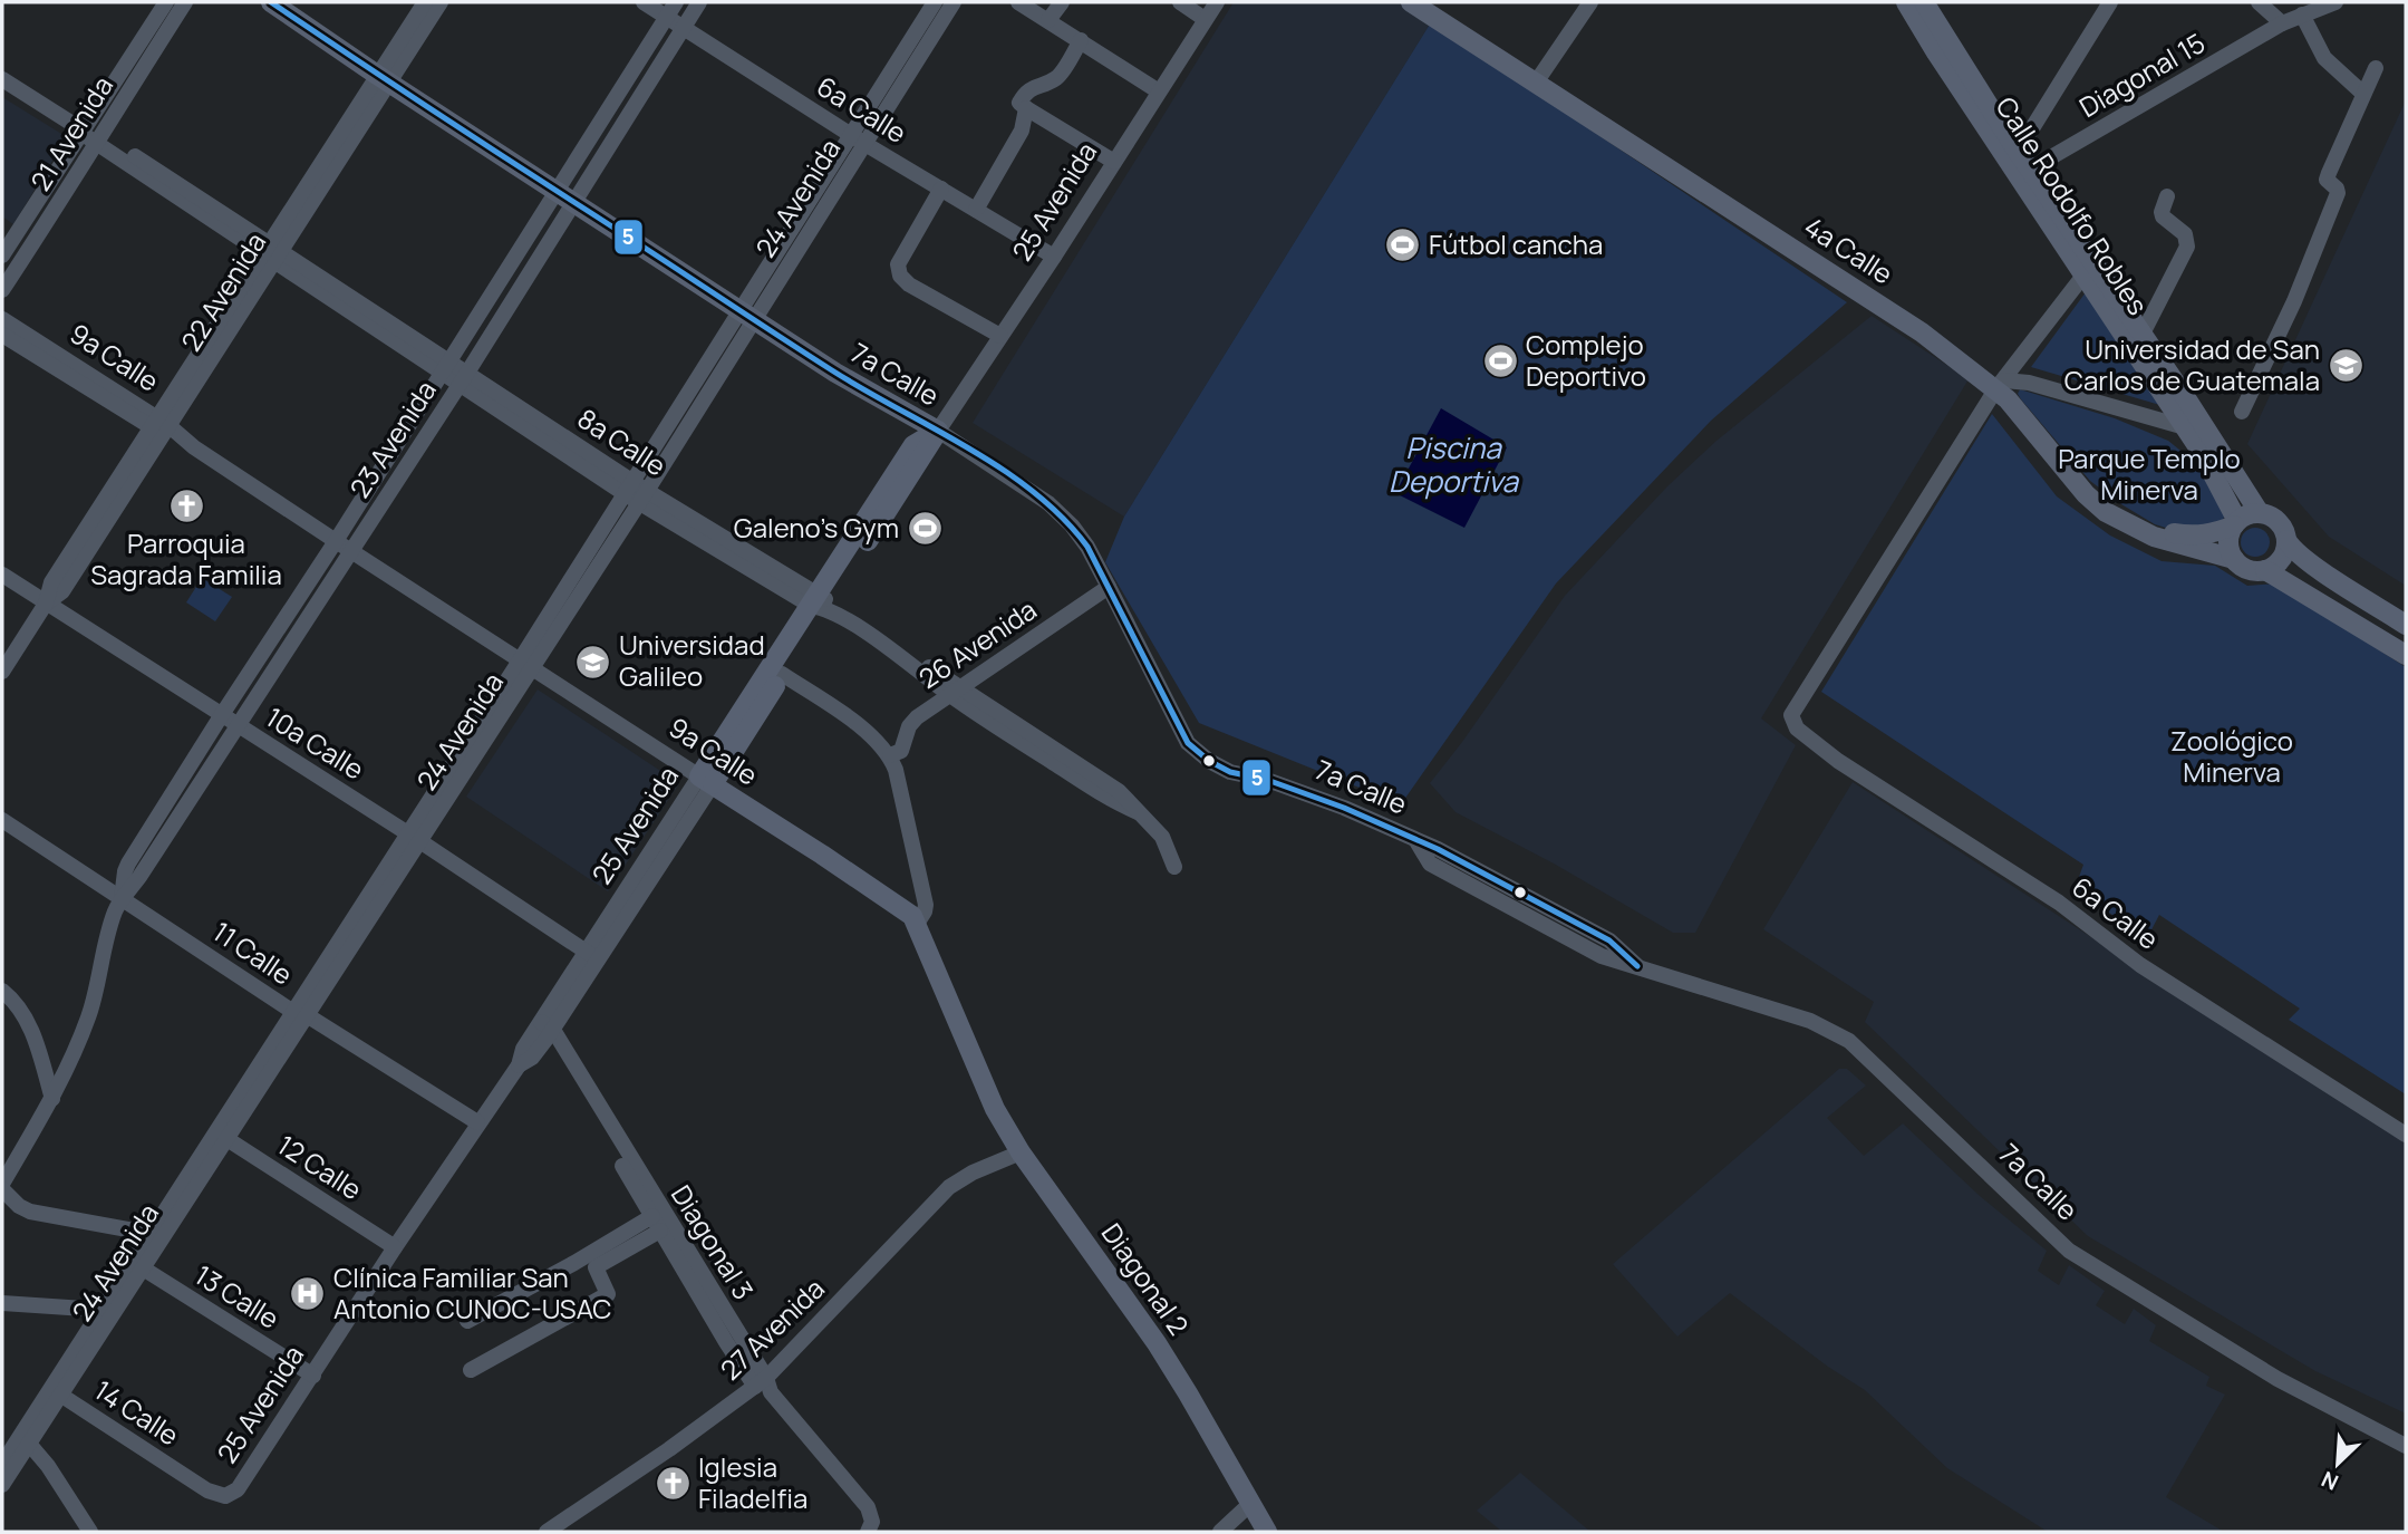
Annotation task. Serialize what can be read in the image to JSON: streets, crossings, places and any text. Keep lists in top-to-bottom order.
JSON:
{
  "streets": {
    "main road": [
      "25 Avenida",
      "Calle Rodolfo Robles",
      "4a Calle",
      "9a Calle",
      "7a Calle",
      "Diagonal 2"
    ],
    "street": [
      "Diagonal 15",
      "6a Calle",
      "21 Avenida",
      "24 Avenida",
      "22 Avenida",
      "23 Avenida",
      "8a Calle",
      "26 Avenida",
      "10a Calle",
      "11 Calle",
      "12 Calle",
      "Diagonal 3",
      "13 Calle",
      "27 Avenida",
      "14 Calle"
    ]
  },
  "crossings": [
    ["Diagonal 15", "Calle Rodolfo Robles"],
    ["6a Calle", "24 Avenida"],
    ["6a Calle", "25 Avenida"],
    ["6a Calle", "4a Calle"],
    ["6a Calle", "23 Avenida"],
    ["21 Avenida", "8a Calle"],
    ["24 Avenida", "9a Calle"],
    ["24 Avenida", "7a Calle"],
    ["24 Avenida", "8a Calle"],
    ["24 Avenida", "10a Calle"],
    ["24 Avenida", "11 Calle"],
    ["24 Avenida", "12 Calle"],
    ["24 Avenida", "13 Calle"],
    ["24 Avenida", "14 Calle"],
    ["25 Avenida", "9a Calle"],
    ["25 Avenida", "7a Calle"],
    ["25 Avenida", "8a Calle"],
    ["25 Avenida", "10a Calle"],
    ["25 Avenida", "11 Calle"],
    ["25 Avenida", "12 Calle"],
    ["25 Avenida", "Diagonal 3"],
    ["25 Avenida", "13 Calle"],
    ["25 Avenida", "14 Calle"],
    ["Calle Rodolfo Robles", "4a Calle"],
    ["22 Avenida", "9a Calle"],
    ["22 Avenida", "7a Calle"],
    ["22 Avenida", "8a Calle"],
    ["22 Avenida", "10a Calle"],
    ["9a Calle", "23 Avenida"],
    ["9a Calle", "Diagonal 2"],
    ["7a Calle", "23 Avenida"],
    ["7a Calle", "26 Avenida"],
    ["23 Avenida", "8a Calle"],
    ["23 Avenida", "10a Calle"],
    ["23 Avenida", "11 Calle"],
    ["8a Calle", "26 Avenida"],
    ["Diagonal 3", "27 Avenida"],
    ["Diagonal 2", "27 Avenida"]
  ],
  "water": ["Piscina Deportiva"],
  "parks": ["Parque Templo Minerva", "Zoológico Minerva"],
  "places": {
    "sports": ["Fútbol cancha", "Complejo Deportivo", "Galeno's Gym"],
    "school or university": ["Universidad de San Carlos de Guatemala", "Universidad Galileo"],
    "church": ["Parroquia Sagrada Familia", "Iglesia Filadelfia"],
    "hospital": ["Clínica Familiar San Antonio CUNOC-USAC"]
  },
  "lines": ["transit line 5"],
  "north": "bottom left"
}
